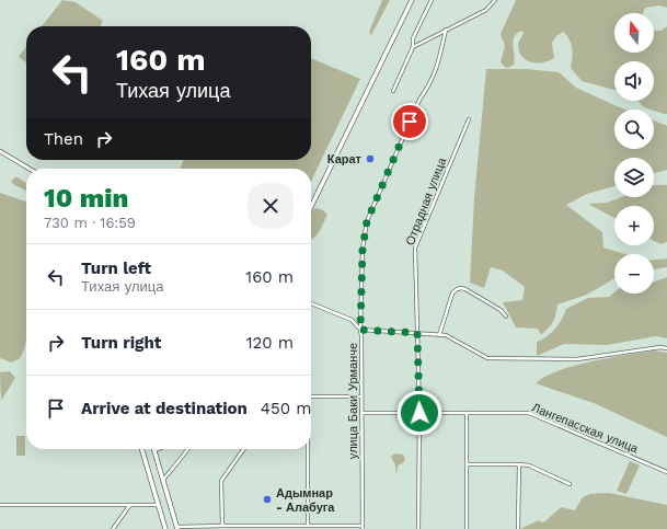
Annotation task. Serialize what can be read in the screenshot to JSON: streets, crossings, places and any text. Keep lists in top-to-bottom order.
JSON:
{
  "streets": {
    "street": ["Отрадная улица", "улица Баки Урманче", "Лангепасская улица"]
  },
  "crossings": [
    ["Отрадная улица", "Лангепасская улица"],
    ["улица Баки Урманче", "Лангепасская улица"]
  ],
  "places": ["Карат", "Адымнар - Алабуга"],
  "north": "top",
  "page": {
    "map_buttons": ["+", "−"],
    "turn": ["160 m", "Тихая улица"],
    "then": "Then",
    "heading": ["10 min", "730 m · 16:59"],
    "list": [
      {
        "name": "Turn left",
        "note": "Тихая улица",
        "value": "160 m"
      },
      {
        "name": "Turn right",
        "value": "120 m"
      },
      {
        "name": "Arrive at destination",
        "value": "450 m"
      }
    ]
  }
}
